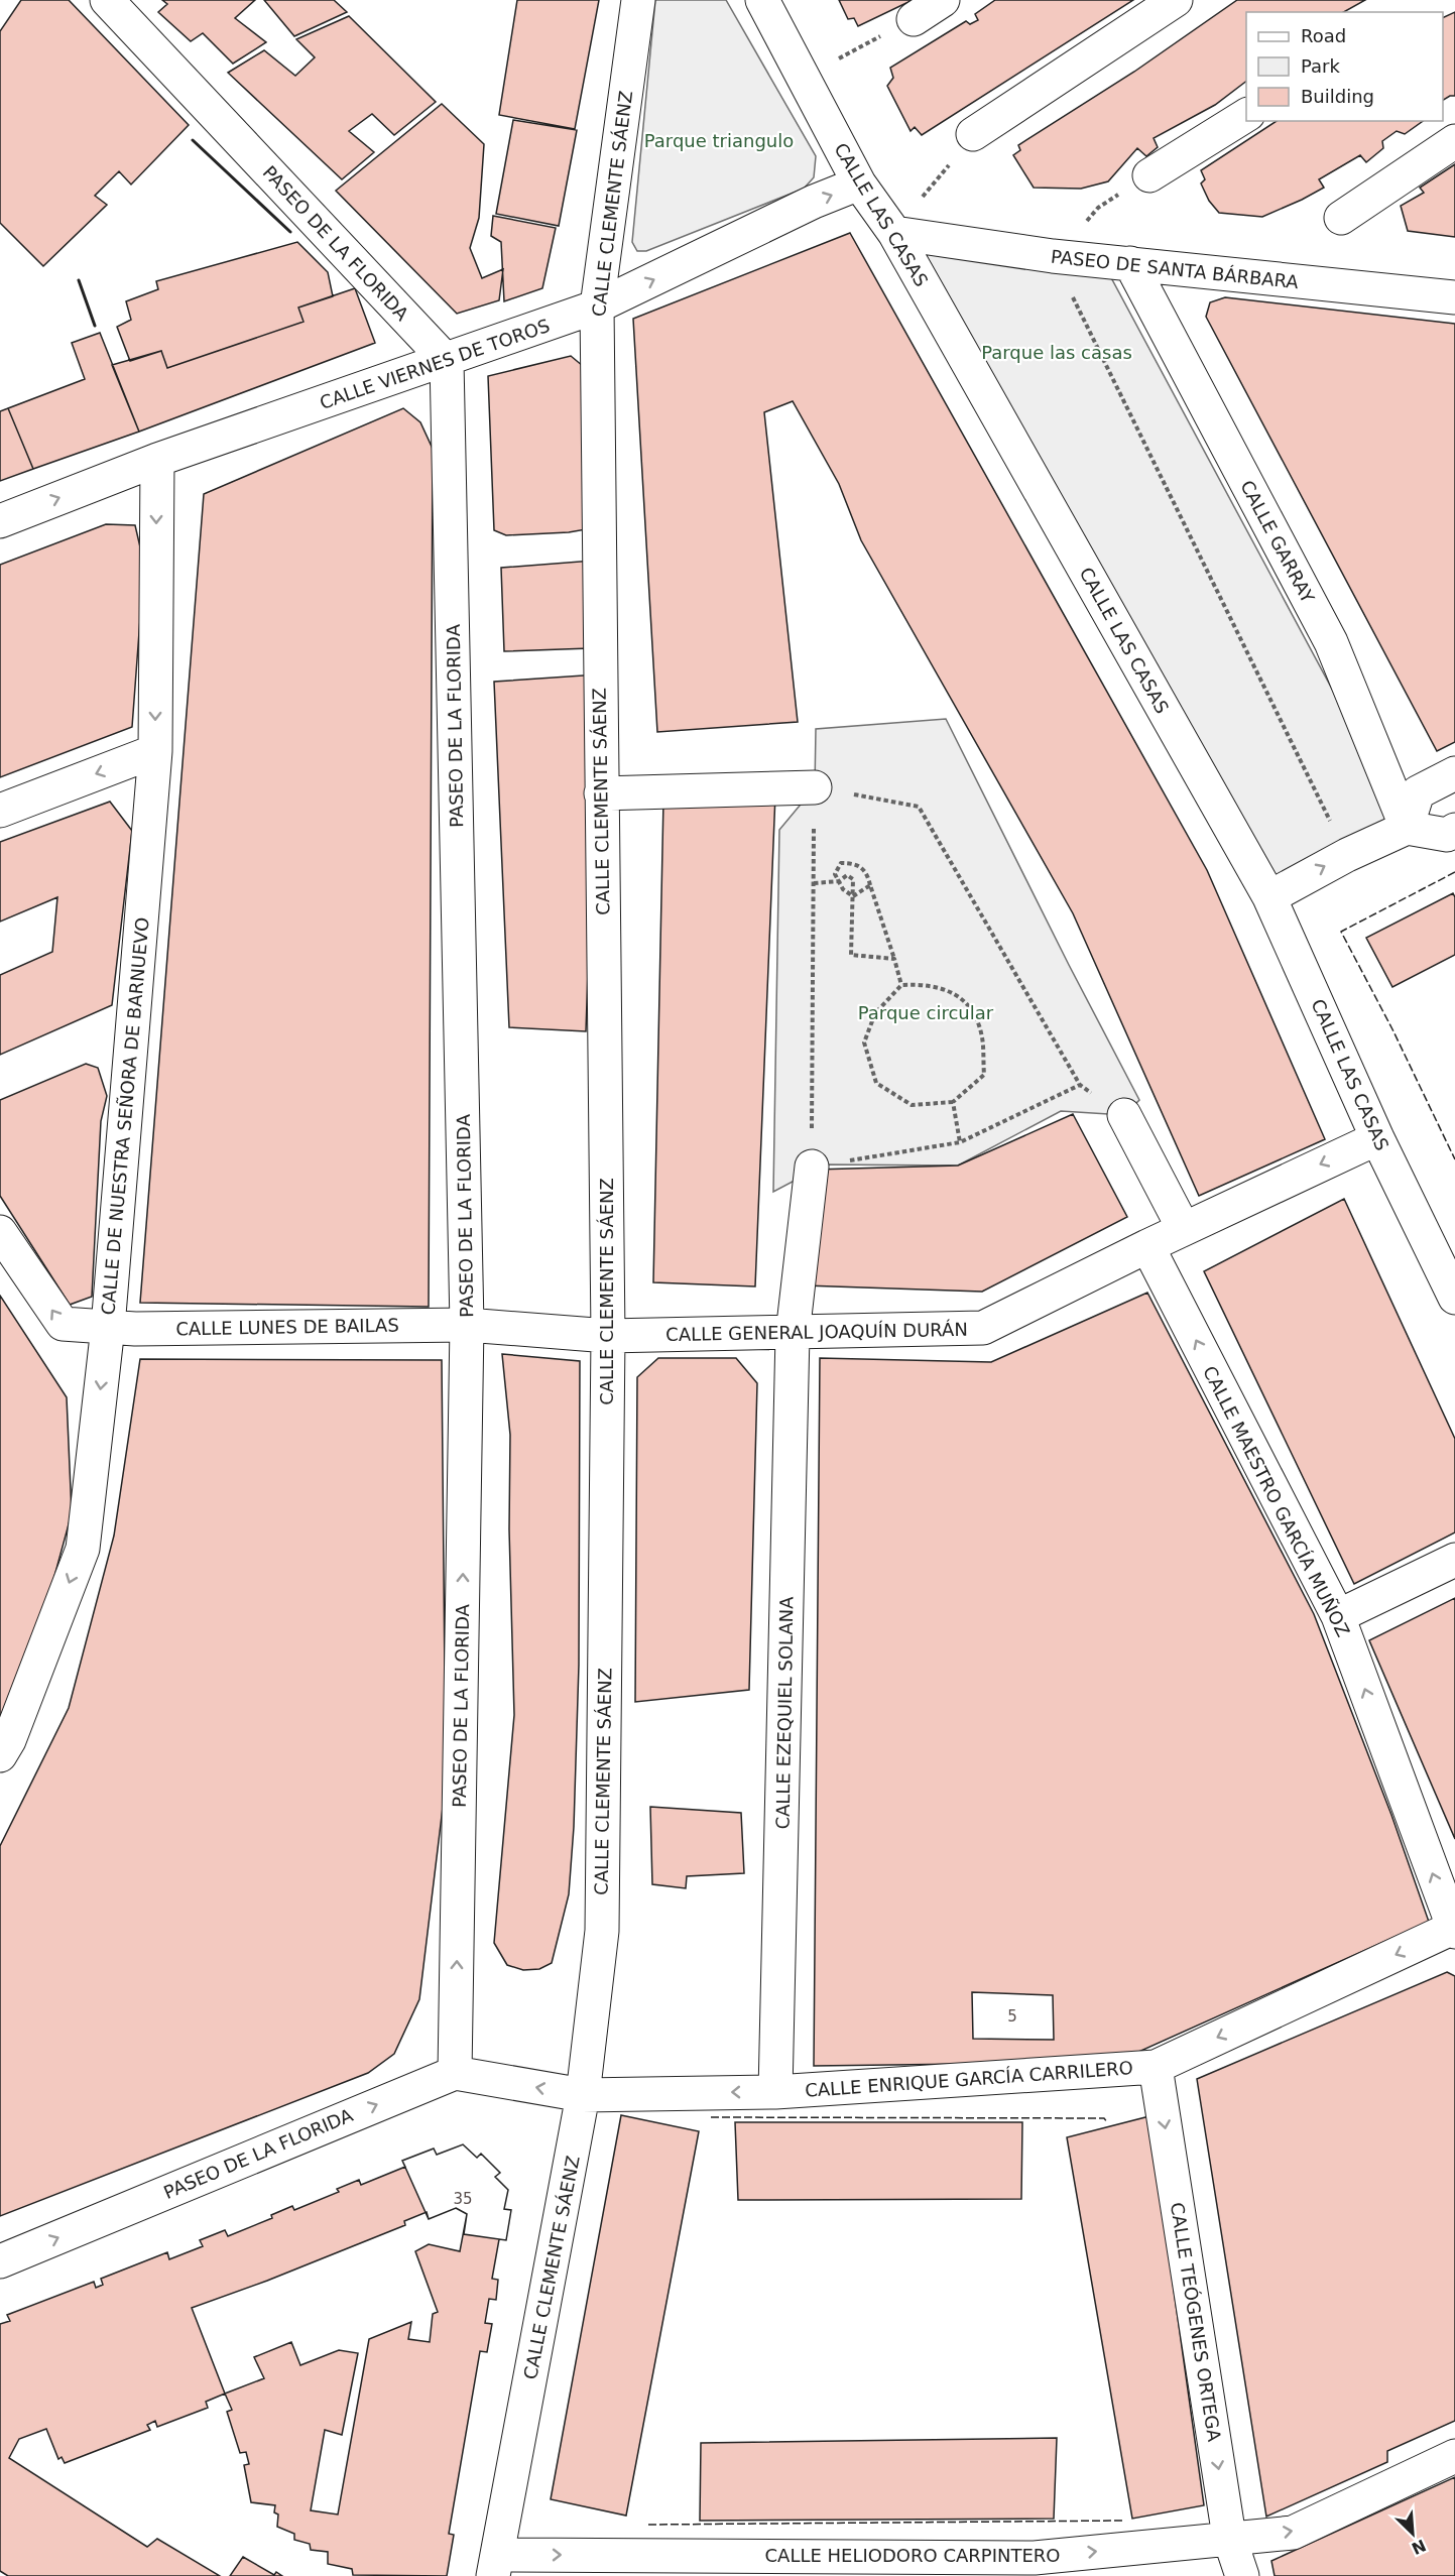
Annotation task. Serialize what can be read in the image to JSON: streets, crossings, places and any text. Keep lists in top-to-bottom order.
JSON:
{
  "streets": {
    "street": [
      "CALLE CLEMENTE SÁENZ",
      "CALLE LAS CASAS",
      "PASEO DE LA FLORIDA",
      "PASEO DE SANTA BÁRBARA",
      "CALLE VIERNES DE TOROS",
      "CALLE GARRAY",
      "CALLE DE NUESTRA SEÑORA DE BARNUEVO",
      "CALLE LUNES DE BAILAS",
      "CALLE GENERAL JOAQUÍN DURÁN",
      "CALLE MAESTRO GARCÍA MUÑOZ",
      "CALLE EZEQUIEL SOLANA",
      "CALLE ENRIQUE GARCÍA CARRILERO",
      "CALLE TEÓGENES ORTEGA",
      "CALLE HELIODORO CARPINTERO"
    ]
  },
  "crossings": [
    ["CALLE CLEMENTE SÁENZ", "CALLE VIERNES DE TOROS"],
    ["CALLE CLEMENTE SÁENZ", "CALLE GENERAL JOAQUÍN DURÁN"],
    ["CALLE CLEMENTE SÁENZ", "CALLE ENRIQUE GARCÍA CARRILERO"],
    ["CALLE CLEMENTE SÁENZ", "CALLE HELIODORO CARPINTERO"],
    ["CALLE LAS CASAS", "PASEO DE SANTA BÁRBARA"],
    ["CALLE LAS CASAS", "CALLE VIERNES DE TOROS"],
    ["CALLE LAS CASAS", "CALLE GENERAL JOAQUÍN DURÁN"],
    ["PASEO DE LA FLORIDA", "CALLE VIERNES DE TOROS"],
    ["PASEO DE LA FLORIDA", "CALLE LUNES DE BAILAS"],
    ["PASEO DE LA FLORIDA", "CALLE GENERAL JOAQUÍN DURÁN"],
    ["PASEO DE LA FLORIDA", "CALLE ENRIQUE GARCÍA CARRILERO"],
    ["PASEO DE SANTA BÁRBARA", "CALLE GARRAY"],
    ["CALLE VIERNES DE TOROS", "CALLE DE NUESTRA SEÑORA DE BARNUEVO"],
    ["CALLE DE NUESTRA SEÑORA DE BARNUEVO", "CALLE LUNES DE BAILAS"],
    ["CALLE LUNES DE BAILAS", "CALLE GENERAL JOAQUÍN DURÁN"],
    ["CALLE GENERAL JOAQUÍN DURÁN", "CALLE MAESTRO GARCÍA MUÑOZ"],
    ["CALLE GENERAL JOAQUÍN DURÁN", "CALLE EZEQUIEL SOLANA"],
    ["CALLE MAESTRO GARCÍA MUÑOZ", "CALLE ENRIQUE GARCÍA CARRILERO"],
    ["CALLE EZEQUIEL SOLANA", "CALLE ENRIQUE GARCÍA CARRILERO"],
    ["CALLE ENRIQUE GARCÍA CARRILERO", "CALLE TEÓGENES ORTEGA"],
    ["CALLE TEÓGENES ORTEGA", "CALLE HELIODORO CARPINTERO"]
  ],
  "one_way": [
    "PASEO DE LA FLORIDA",
    "CALLE VIERNES DE TOROS",
    "CALLE DE NUESTRA SEÑORA DE BARNUEVO",
    "CALLE MAESTRO GARCÍA MUÑOZ",
    "CALLE ENRIQUE GARCÍA CARRILERO",
    "CALLE TEÓGENES ORTEGA",
    "CALLE HELIODORO CARPINTERO"
  ],
  "parks": ["Parque triangulo", "Parque las casas", "Parque circular"],
  "house_numbers": ["5", "35"],
  "legend": ["Road", "Park", "Building"],
  "north": "bottom right"
}
